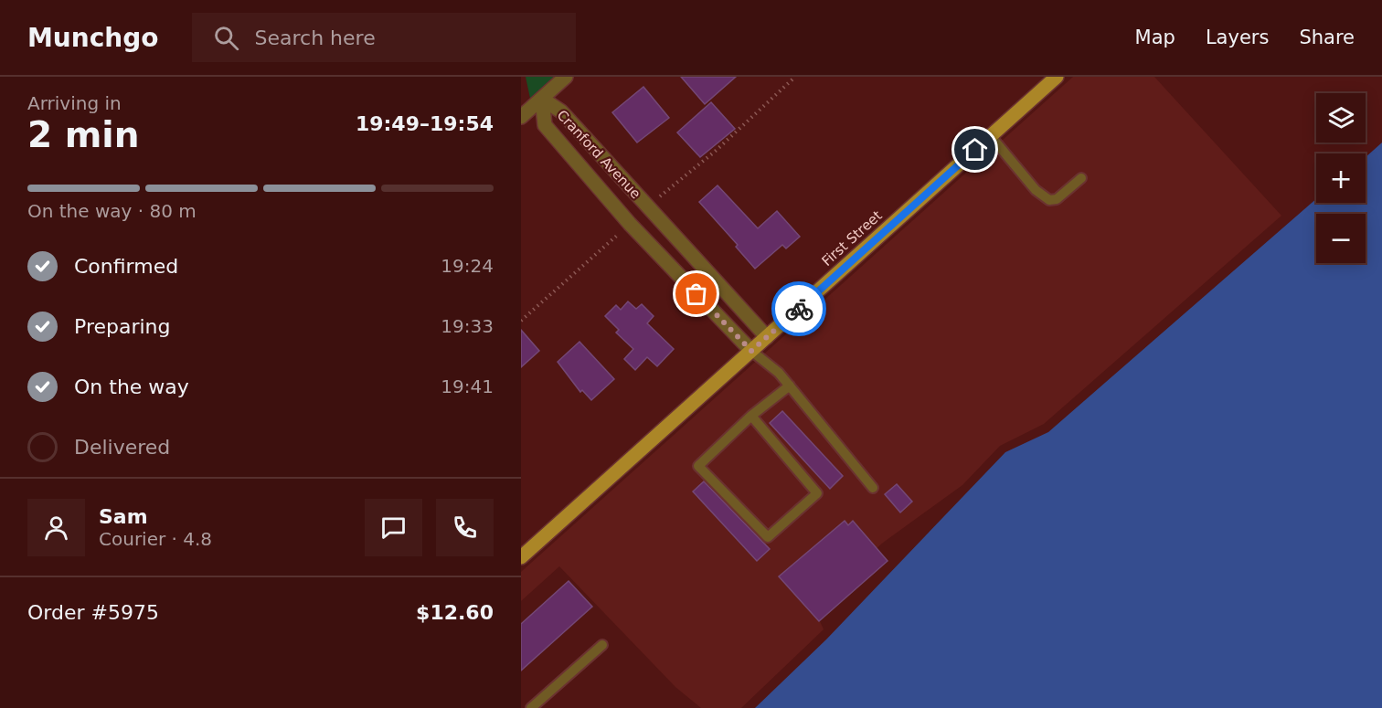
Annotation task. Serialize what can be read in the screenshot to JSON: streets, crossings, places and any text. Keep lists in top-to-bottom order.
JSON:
{
  "streets": {
    "main road": ["First Street"],
    "street": ["Cranford Avenue"]
  },
  "crossings": [
    ["Cranford Avenue", "First Street"]
  ],
  "page": {
    "header": "Munchgo",
    "search": "Search here",
    "nav": ["Map", "Layers", "Share"],
    "heading": ["2 min", "Arriving in", "19:49–19:54"],
    "panel": [
      "Sam",
      "Courier · 4.8",
      "Order #5975",
      "$12.60"
    ],
    "map_buttons": ["+", "−"],
    "bar": "On the way · 80 m",
    "list": [
      ["Confirmed", "19:24"],
      ["Preparing", "19:33"],
      ["On the way", "19:41"],
      "Delivered"
    ]
  }
}
